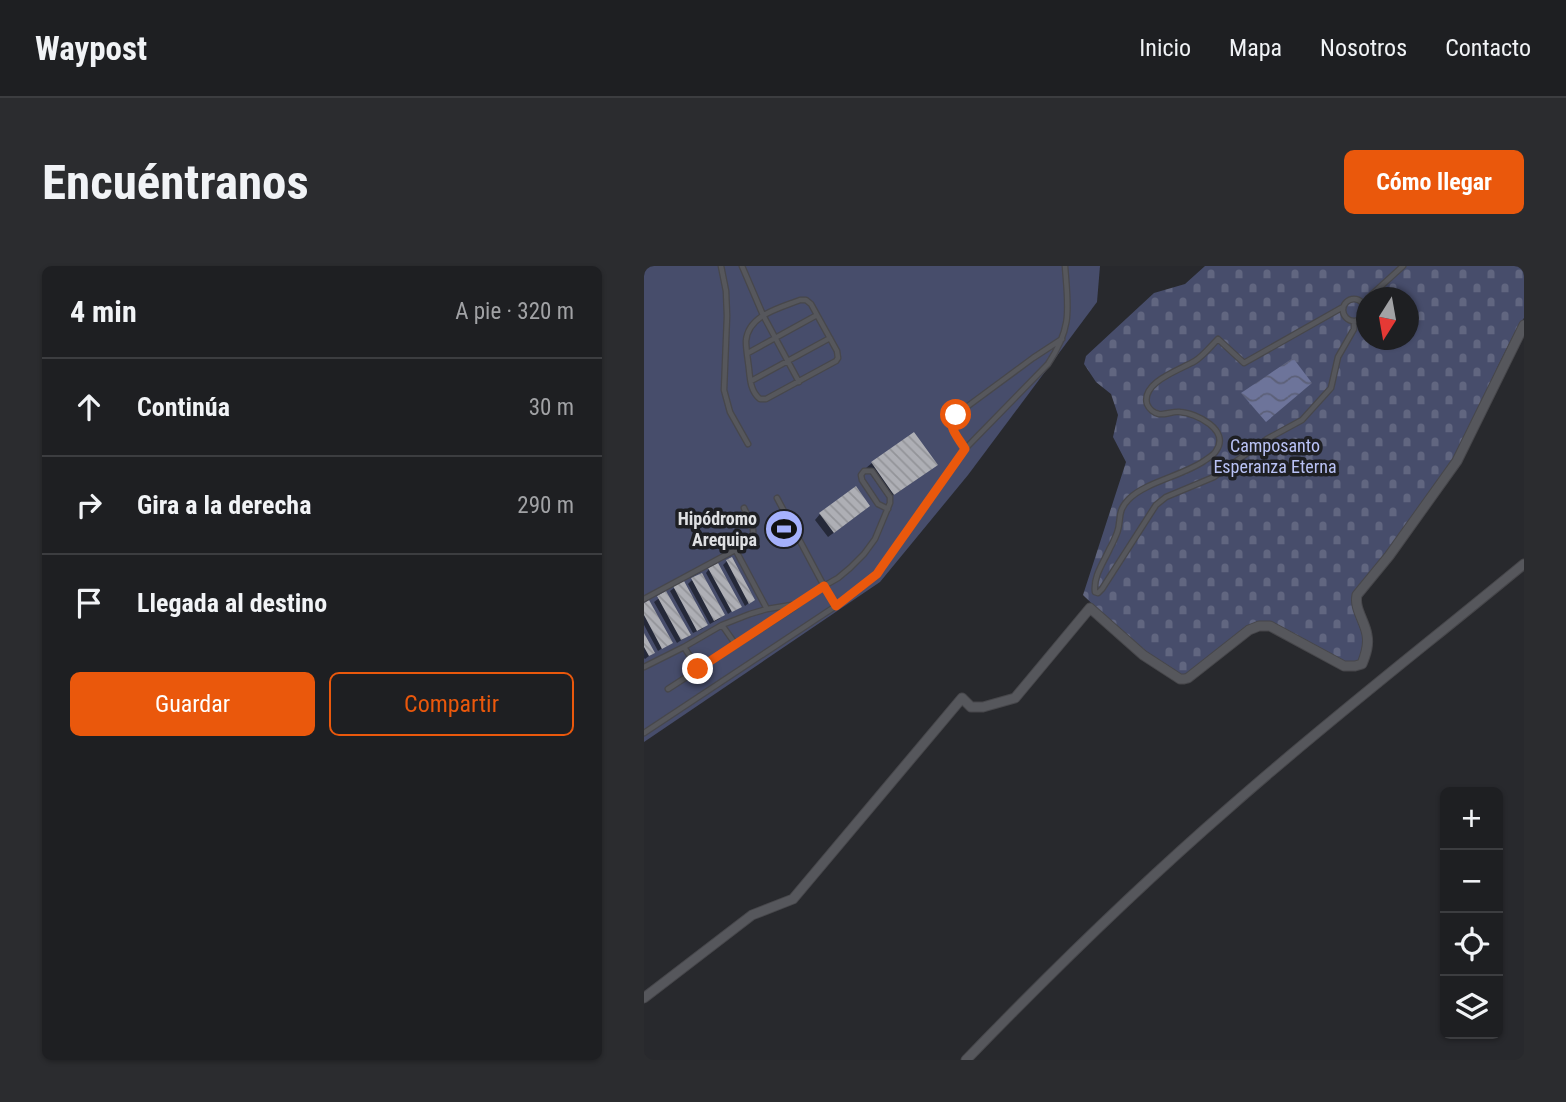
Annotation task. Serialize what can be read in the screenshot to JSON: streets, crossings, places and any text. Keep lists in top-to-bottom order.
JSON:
{
  "parks": ["Camposanto Esperanza Eterna"],
  "places": {
    "sports": ["Hipódromo Arequipa"]
  },
  "north": "bottom",
  "page": {
    "header": "Waypost",
    "nav": [
      "Inicio",
      "Mapa",
      "Nosotros",
      "Contacto"
    ],
    "buttons": [
      "Cómo llegar",
      ["Guardar", "Compartir"]
    ],
    "title": "Encuéntranos",
    "heading": ["4 min", "A pie · 320 m"],
    "list": [
      ["Continúa", "30 m"],
      ["Gira a la derecha", "290 m"],
      "Llegada al destino"
    ],
    "map_buttons": ["+", "−"]
  }
}
